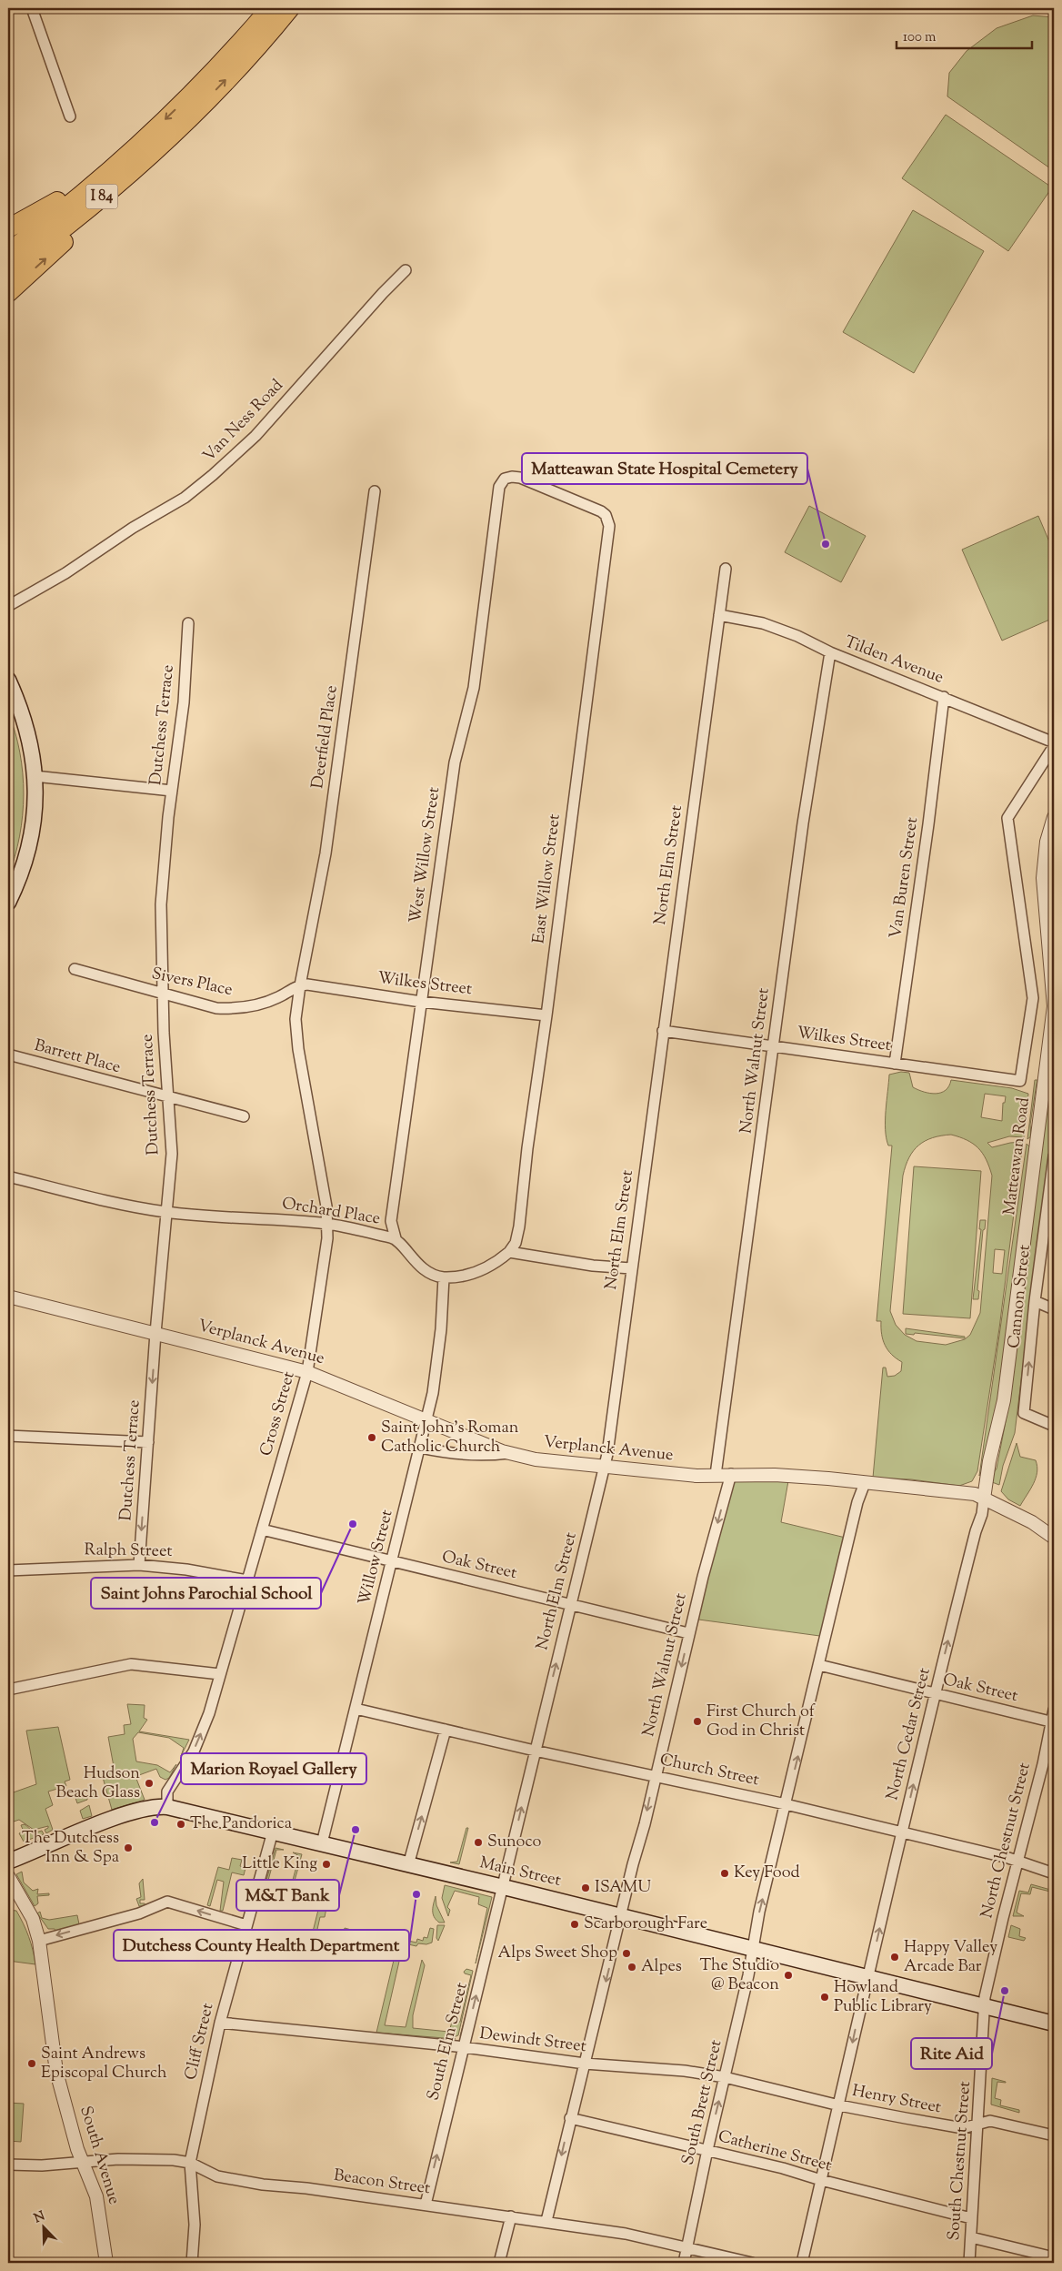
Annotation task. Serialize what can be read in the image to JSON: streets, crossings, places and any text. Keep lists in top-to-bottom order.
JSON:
{
  "streets": {
    "highway": ["I 84"],
    "main road": ["Main Street"],
    "street": [
      "Van Ness Road",
      "Tilden Avenue",
      "Dutchess Terrace",
      "Deerfield Place",
      "West Willow Street",
      "North Elm Street",
      "Van Buren Street",
      "East Willow Street",
      "Sivers Place",
      "Wilkes Street",
      "Barrett Place",
      "North Walnut Street",
      "Matteawan Road",
      "Orchard Place",
      "Cannon Street",
      "Verplanck Avenue",
      "Cross Street",
      "Ralph Street",
      "Willow Street",
      "Oak Street",
      "North Cedar Street",
      "Church Street",
      "North Chestnut Street",
      "Dewindt Street",
      "Cliff Street",
      "South Elm Street",
      "Henry Street",
      "South Brett Street",
      "Catherine Street",
      "South Avenue",
      "South Chestnut Street",
      "Beacon Street"
    ]
  },
  "crossings": [
    ["Tilden Avenue", "North Elm Street"],
    ["Tilden Avenue", "Van Buren Street"],
    ["Tilden Avenue", "North Walnut Street"],
    ["Dutchess Terrace", "Sivers Place"],
    ["Dutchess Terrace", "Barrett Place"],
    ["Dutchess Terrace", "Orchard Place"],
    ["Dutchess Terrace", "Verplanck Avenue"],
    ["Dutchess Terrace", "Ralph Street"],
    ["Deerfield Place", "Sivers Place"],
    ["Deerfield Place", "Wilkes Street"],
    ["Deerfield Place", "Cross Street"],
    ["West Willow Street", "East Willow Street"],
    ["West Willow Street", "Wilkes Street"],
    ["West Willow Street", "Orchard Place"],
    ["North Elm Street", "Wilkes Street"],
    ["North Elm Street", "Verplanck Avenue"],
    ["North Elm Street", "Oak Street"],
    ["North Elm Street", "Church Street"],
    ["North Elm Street", "Main Street"],
    ["North Elm Street", "South Elm Street"],
    ["Van Buren Street", "Wilkes Street"],
    ["East Willow Street", "Wilkes Street"],
    ["East Willow Street", "Orchard Place"],
    ["Sivers Place", "Wilkes Street"],
    ["Sivers Place", "Cross Street"],
    ["Wilkes Street", "North Walnut Street"],
    ["Wilkes Street", "Cross Street"],
    ["North Walnut Street", "Verplanck Avenue"],
    ["North Walnut Street", "Oak Street"],
    ["North Walnut Street", "Church Street"],
    ["North Walnut Street", "Main Street"],
    ["North Walnut Street", "Dewindt Street"],
    ["North Walnut Street", "Catherine Street"],
    ["North Walnut Street", "Beacon Street"],
    ["Matteawan Road", "Verplanck Avenue"],
    ["Matteawan Road", "North Cedar Street"],
    ["Orchard Place", "Cross Street"],
    ["Orchard Place", "Willow Street"],
    ["Verplanck Avenue", "Cross Street"],
    ["Verplanck Avenue", "Willow Street"],
    ["Verplanck Avenue", "North Cedar Street"],
    ["Verplanck Avenue", "South Brett Street"],
    ["Cross Street", "Ralph Street"],
    ["Cross Street", "Oak Street"],
    ["Cross Street", "Main Street"],
    ["Willow Street", "Oak Street"],
    ["Willow Street", "Church Street"],
    ["Willow Street", "Main Street"],
    ["Oak Street", "North Cedar Street"],
    ["Oak Street", "North Chestnut Street"],
    ["Oak Street", "South Brett Street"],
    ["North Cedar Street", "Church Street"],
    ["North Cedar Street", "Main Street"],
    ["North Cedar Street", "Dewindt Street"],
    ["North Cedar Street", "Henry Street"],
    ["North Cedar Street", "Catherine Street"],
    ["Church Street", "North Chestnut Street"],
    ["Church Street", "South Brett Street"],
    ["North Chestnut Street", "Main Street"],
    ["North Chestnut Street", "South Chestnut Street"],
    ["Main Street", "Cliff Street"],
    ["Main Street", "South Elm Street"],
    ["Main Street", "South Brett Street"],
    ["Main Street", "South Chestnut Street"],
    ["Dewindt Street", "Cliff Street"],
    ["Dewindt Street", "South Elm Street"],
    ["Dewindt Street", "Henry Street"],
    ["Dewindt Street", "South Brett Street"],
    ["Cliff Street", "Beacon Street"],
    ["South Elm Street", "Beacon Street"],
    ["Henry Street", "South Chestnut Street"],
    ["South Brett Street", "Catherine Street"],
    ["South Brett Street", "Beacon Street"],
    ["Catherine Street", "South Chestnut Street"],
    ["South Avenue", "Beacon Street"]
  ],
  "one_way": [
    "North Walnut Street",
    "Cannon Street",
    "South Elm Street",
    "South Brett Street"
  ],
  "places": [
    "Matteawan State Hospital Cemetery",
    "Saint John's Roman Catholic Church",
    "Saint Johns Parochial School",
    "First Church of God in Christ",
    "Hudson Beach Glass",
    "Marion Royael Gallery",
    "The Pandorica",
    "M&T Bank",
    "Sunoco",
    "The Dutchess Inn & Spa",
    "Little King",
    "Key Food",
    "ISAMU",
    "Dutchess County Health Department",
    "Scarborough Fare",
    "Alps Sweet Shop",
    "Happy Valley Arcade Bar",
    "Alpes",
    "The Studio @ Beacon",
    "Rite Aid",
    "Howland Public Library",
    "Saint Andrews Episcopal Church"
  ],
  "scale_bar": "100 m",
  "north": "top left"
}
